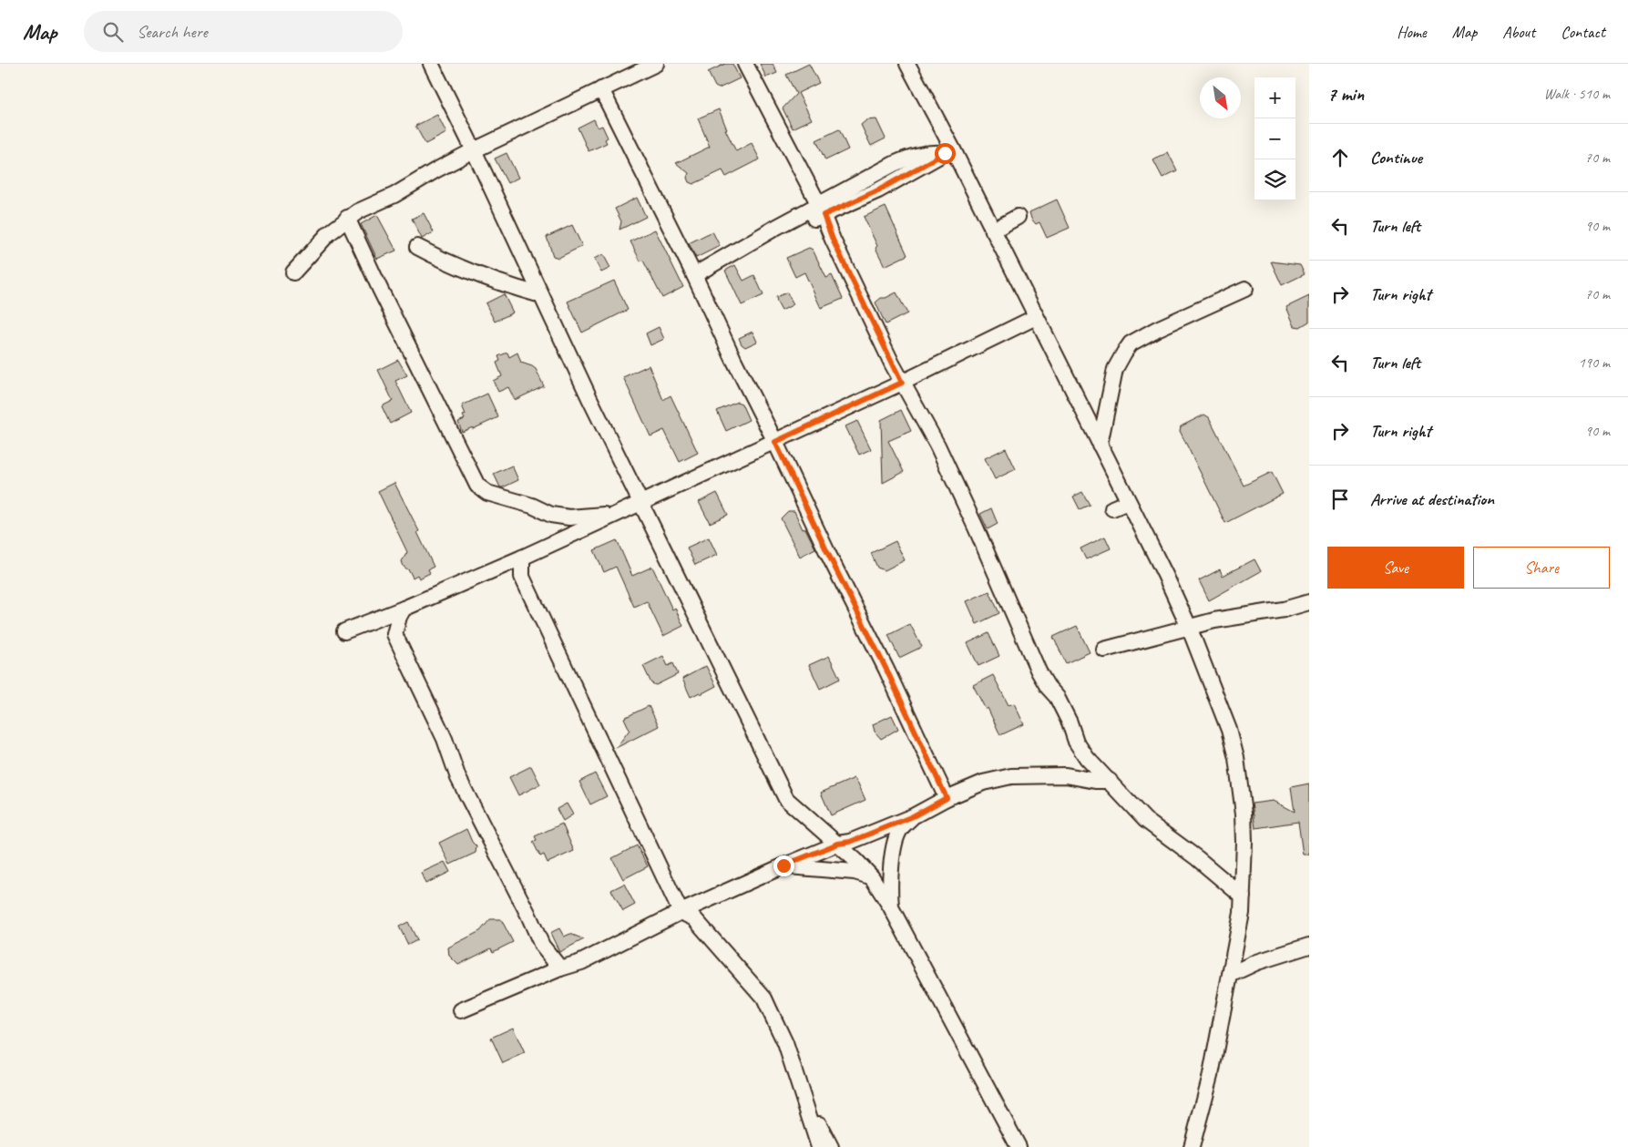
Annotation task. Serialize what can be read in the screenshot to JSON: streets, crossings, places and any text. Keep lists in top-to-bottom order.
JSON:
{
  "north": "bottom right",
  "page": {
    "header": "Map",
    "search": "Search here",
    "nav": [
      "Home",
      "Map",
      "About",
      "Contact"
    ],
    "heading": ["7 min", "Walk · 510 m"],
    "map_buttons": ["+", "−"],
    "list": [
      ["Continue", "70 m"],
      ["Turn left", "90 m"],
      ["Turn right", "70 m"],
      ["Turn left", "190 m"],
      ["Turn right", "90 m"],
      "Arrive at destination"
    ],
    "buttons": ["Save", "Share"]
  }
}
